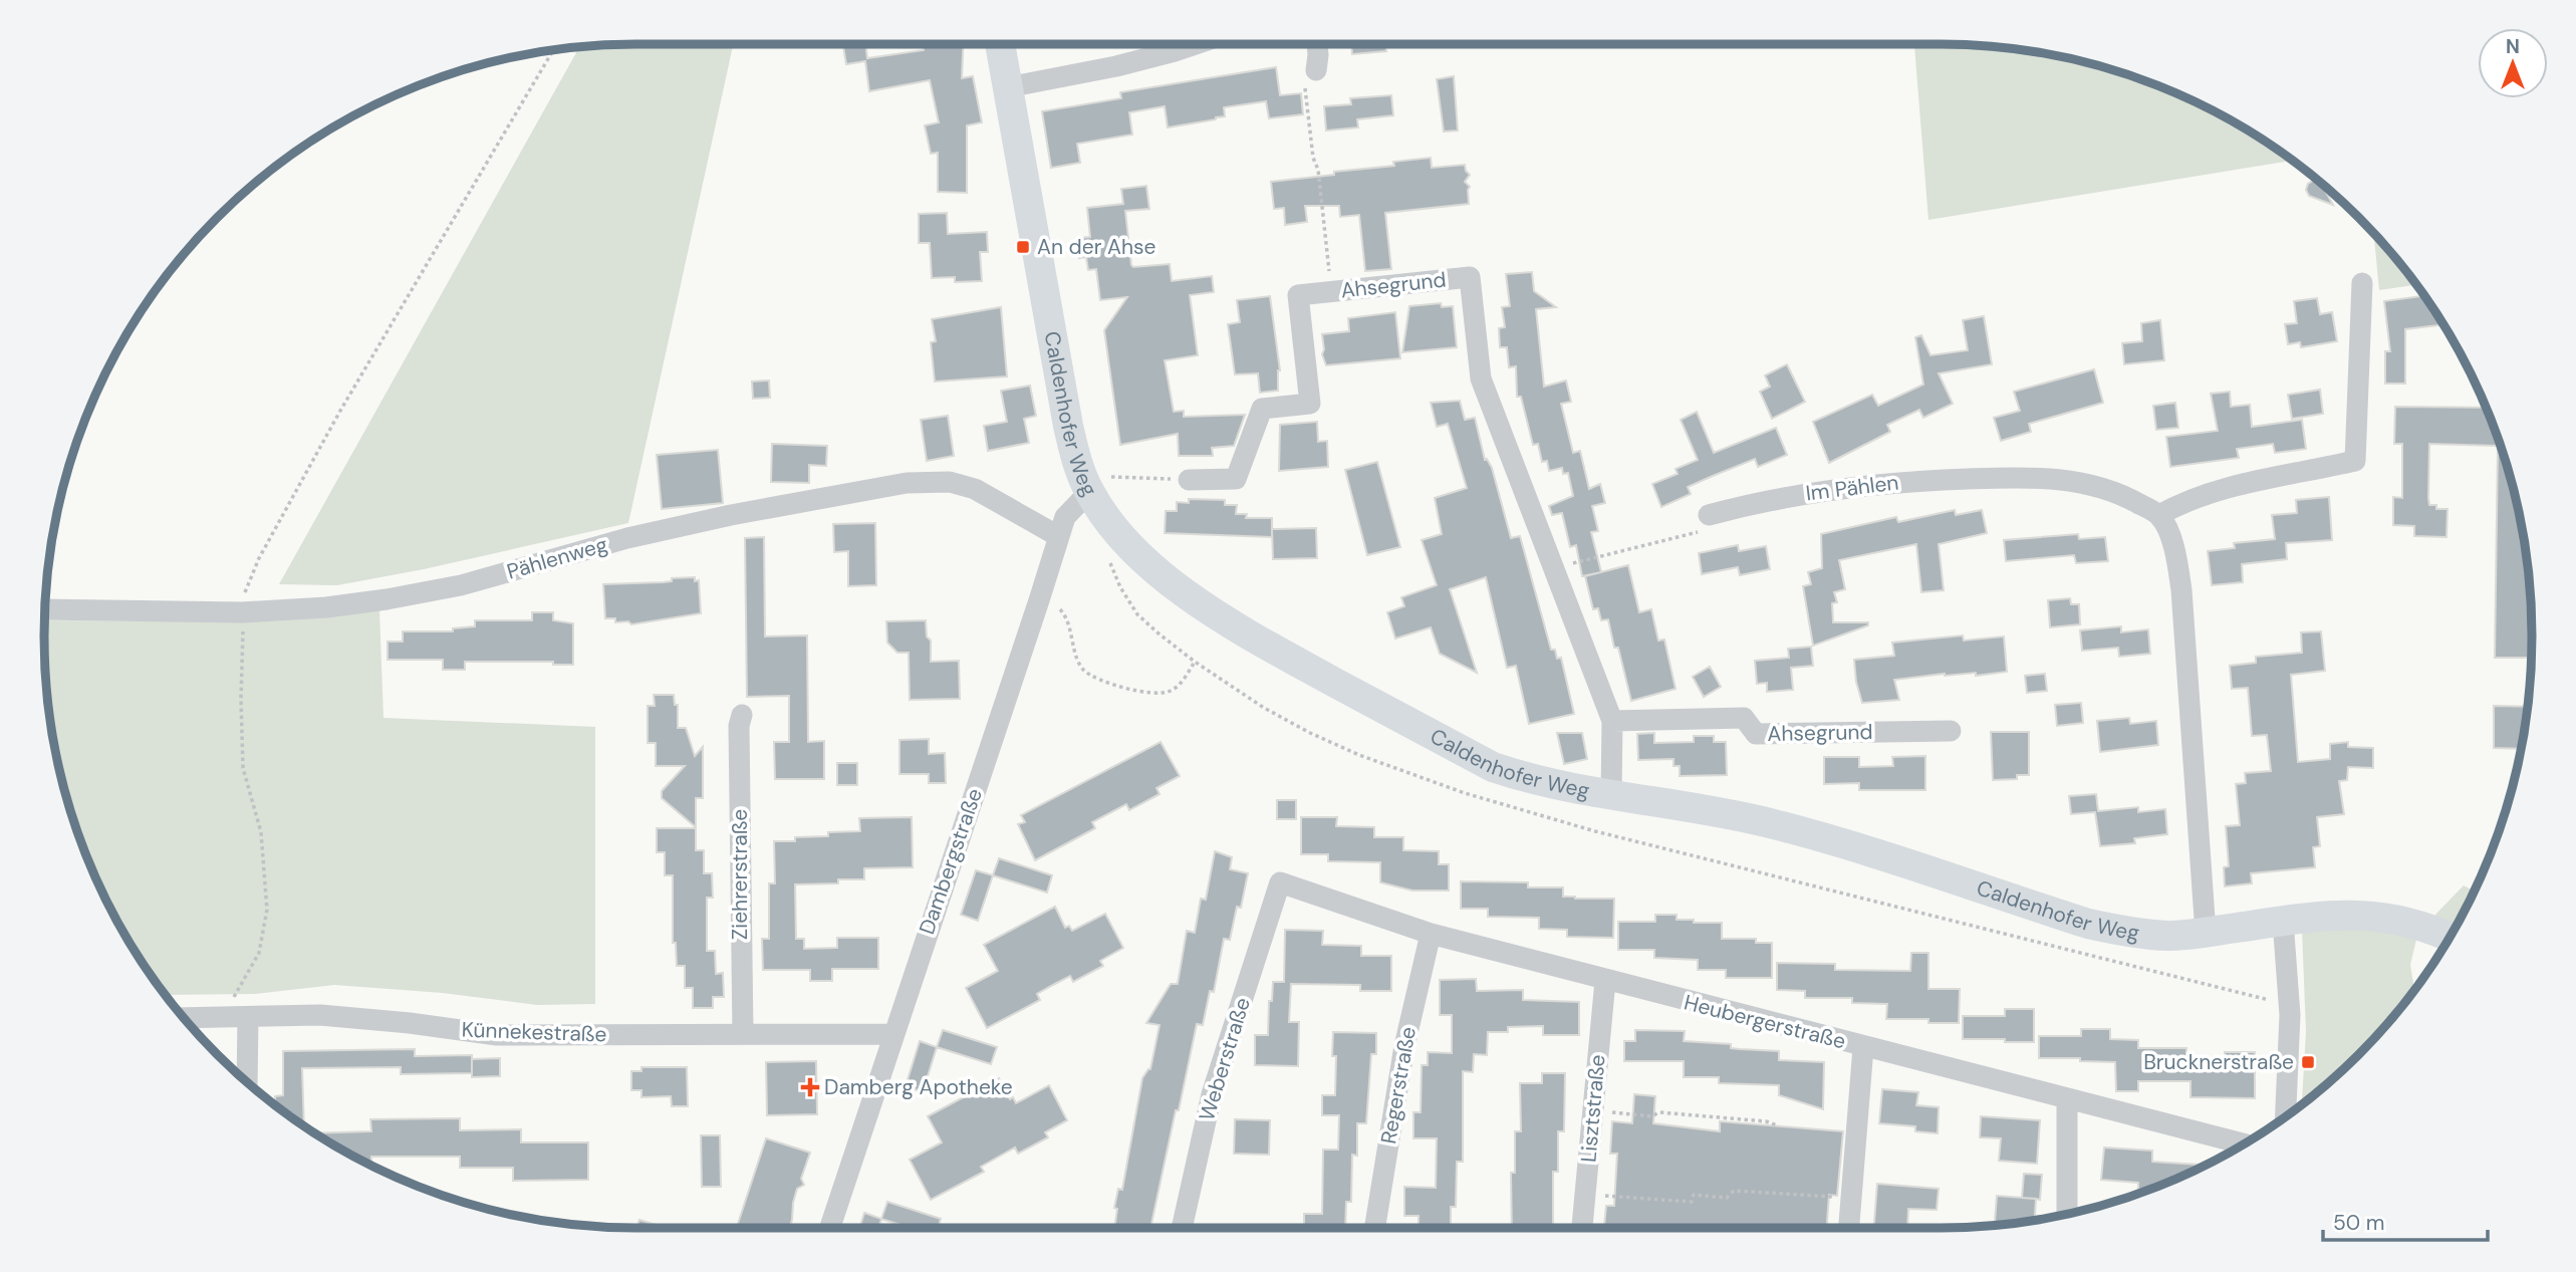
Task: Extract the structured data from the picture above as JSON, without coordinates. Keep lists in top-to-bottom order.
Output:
{
  "streets": {
    "main road": ["Caldenhofer Weg"],
    "street": [
      "Ahsegrund",
      "Im Pählen",
      "Pählenweg",
      "Dambergstraße",
      "Ziehrerstraße",
      "Heubergerstraße",
      "Künnekestraße",
      "Weberstraße",
      "Regerstraße",
      "Lisztstraße"
    ]
  },
  "crossings": [
    ["Ahsegrund", "Caldenhofer Weg"],
    ["Caldenhofer Weg", "Dambergstraße"],
    ["Pählenweg", "Dambergstraße"],
    ["Dambergstraße", "Künnekestraße"],
    ["Ziehrerstraße", "Künnekestraße"],
    ["Heubergerstraße", "Weberstraße"],
    ["Heubergerstraße", "Regerstraße"],
    ["Heubergerstraße", "Lisztstraße"]
  ],
  "places": {
    "transit": ["An der Ahse", "Brucknerstraße"],
    "health": ["Damberg Apotheke"]
  },
  "scale_bar": "50 m",
  "north": "top"
}
